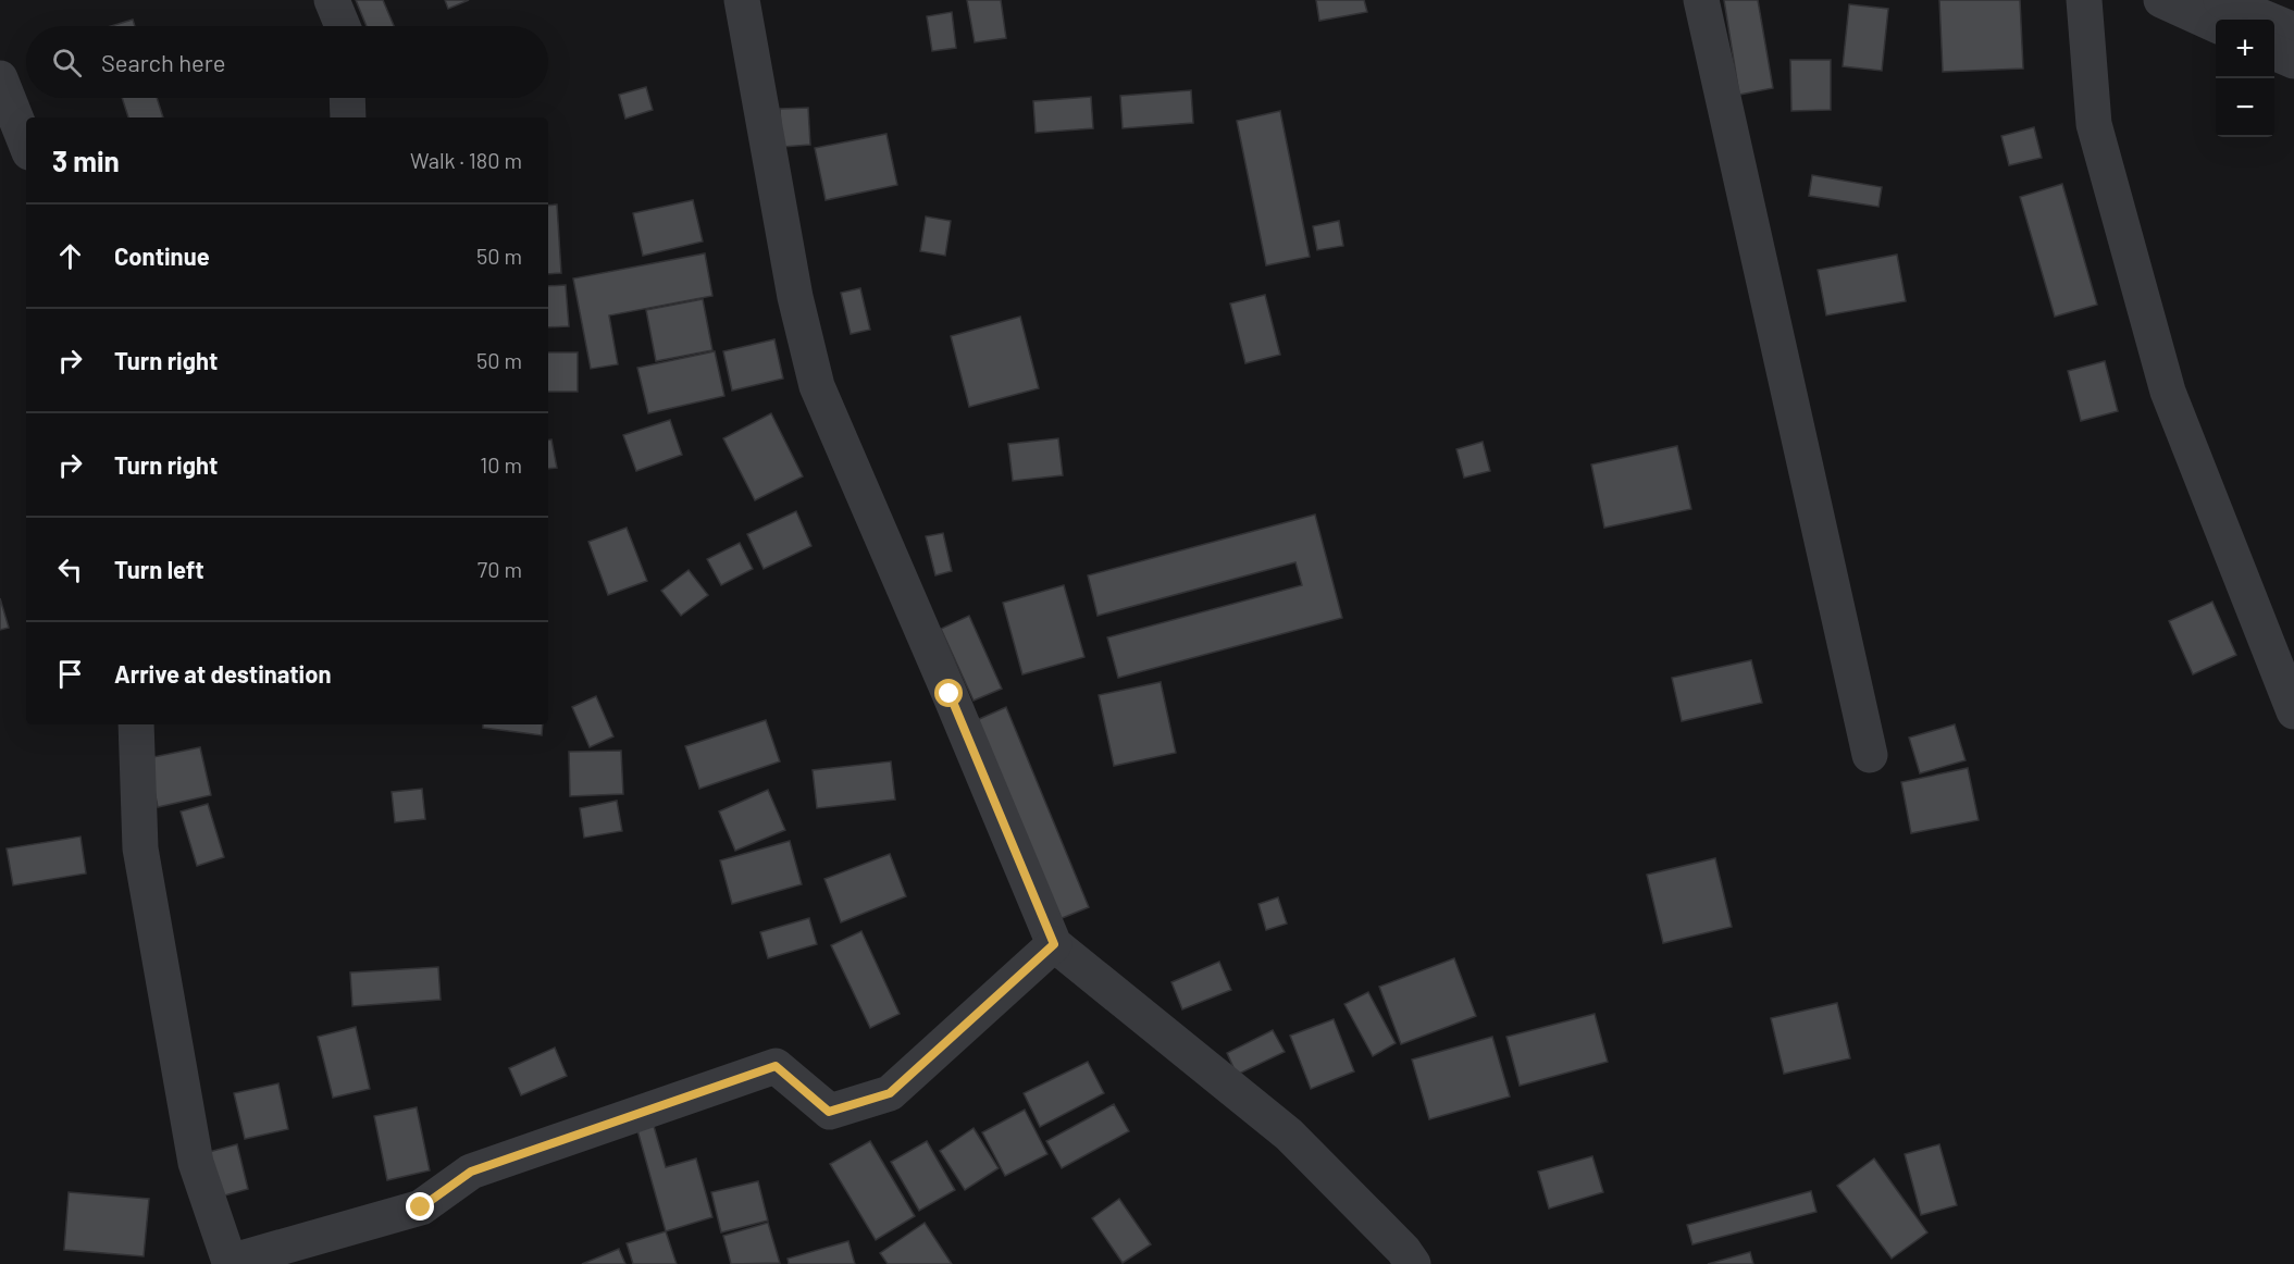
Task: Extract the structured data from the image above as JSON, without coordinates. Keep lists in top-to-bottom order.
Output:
{
  "page": {
    "map_buttons": ["+", "−"],
    "search": "Search here",
    "heading": ["3 min", "Walk · 180 m"],
    "list": [
      ["Continue", "50 m"],
      ["Turn right", "50 m"],
      ["Turn right", "10 m"],
      ["Turn left", "70 m"],
      "Arrive at destination"
    ]
  }
}
